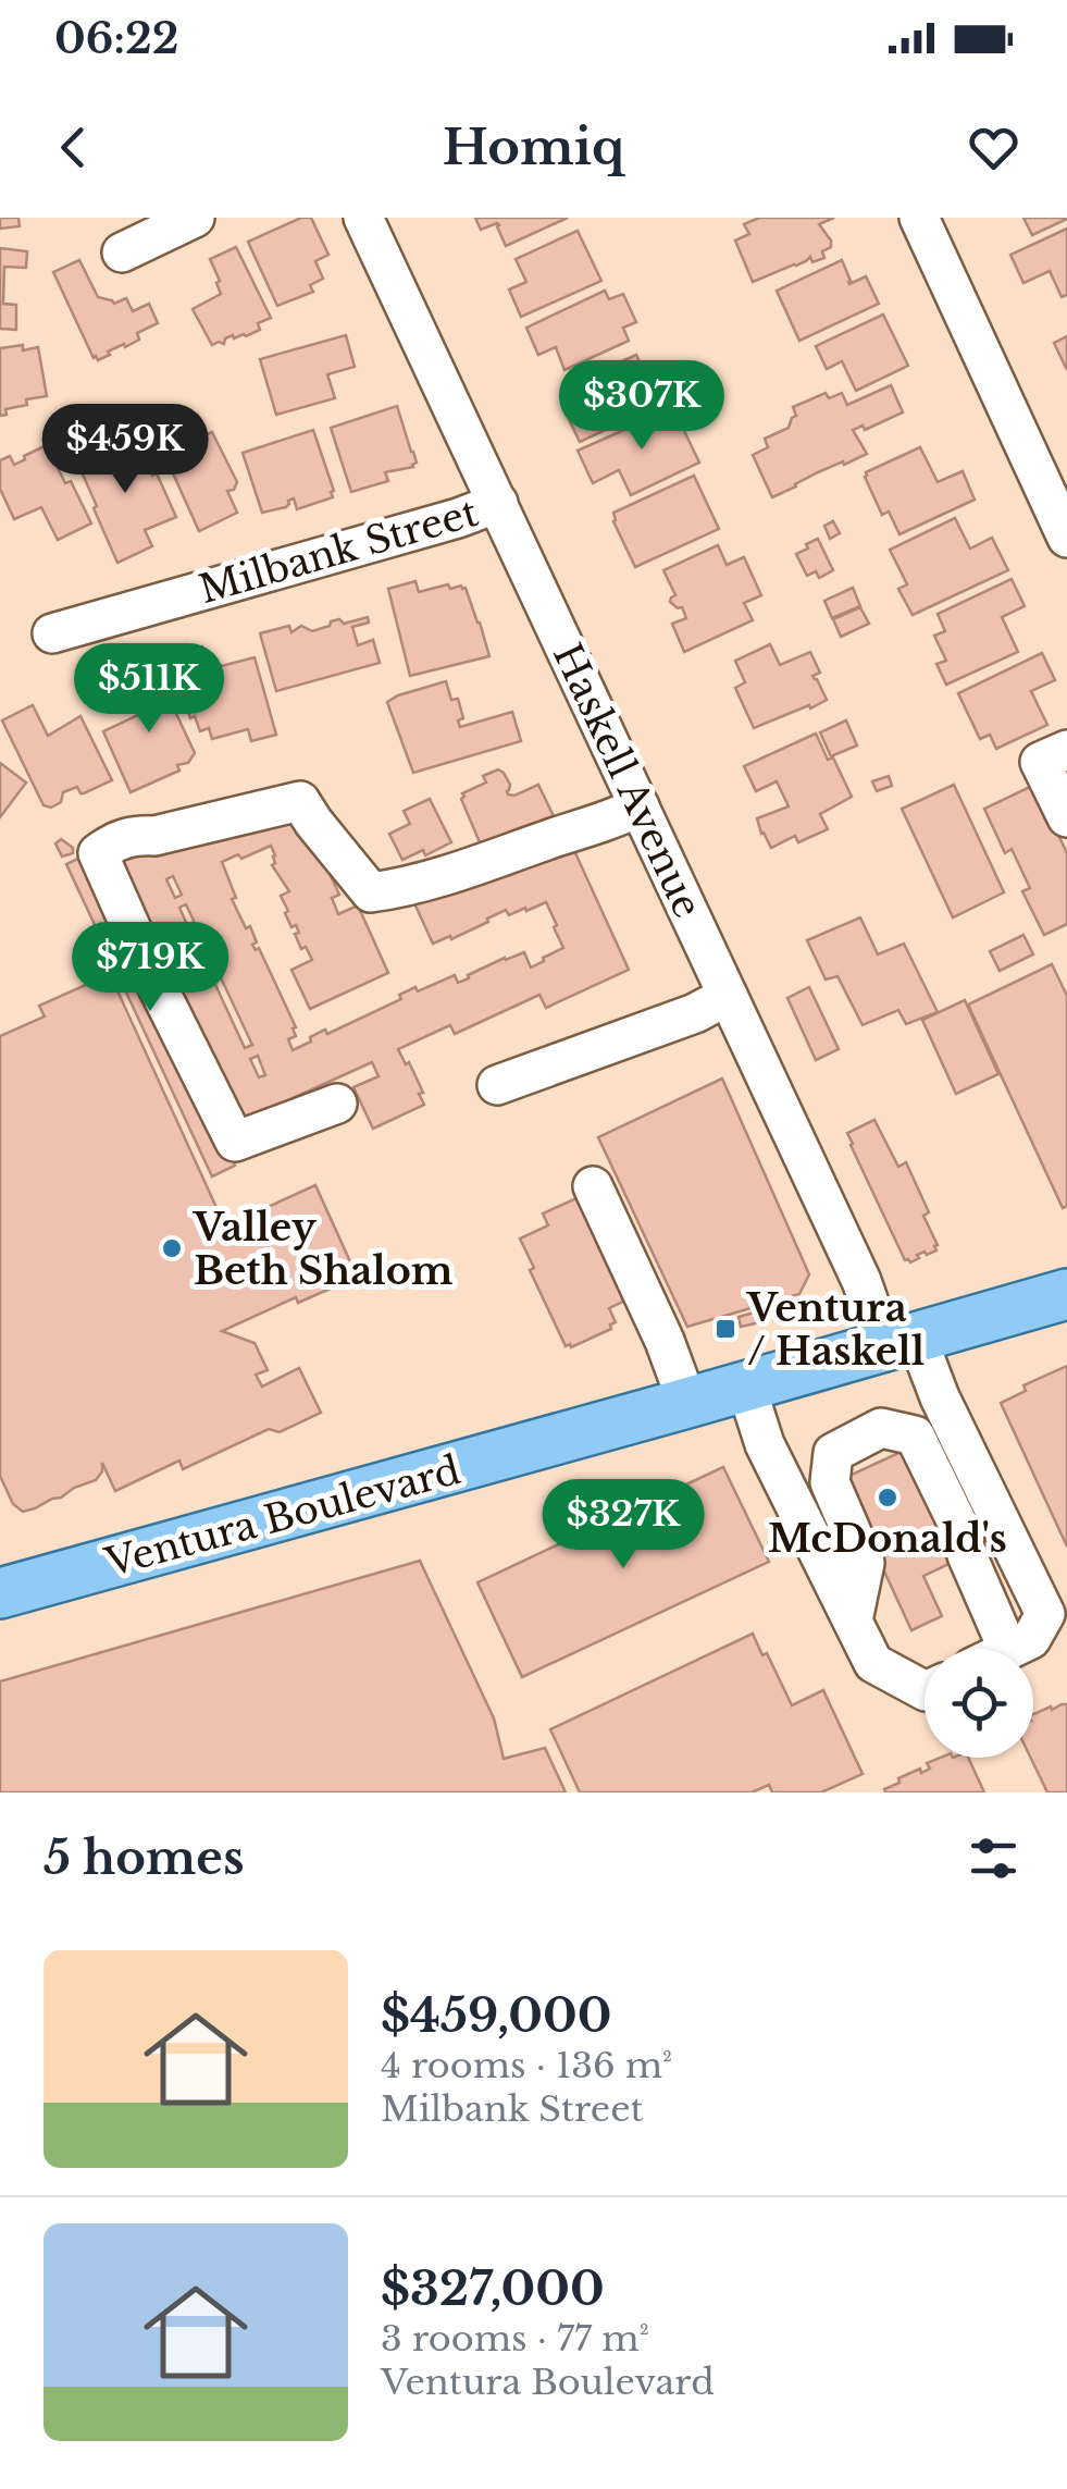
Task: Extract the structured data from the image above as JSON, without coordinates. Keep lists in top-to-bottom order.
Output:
{
  "streets": {
    "main road": ["Ventura Boulevard"],
    "street": ["Milbank Street", "Haskell Avenue"]
  },
  "crossings": [
    ["Milbank Street", "Haskell Avenue"],
    ["Haskell Avenue", "Ventura Boulevard"]
  ],
  "places": {
    "other": ["Valley Beth Shalom", "McDonald's"],
    "transit": ["Ventura / Haskell"]
  },
  "page": {
    "status": "06:22",
    "header": "Homiq",
    "price": [
      "$307K",
      "$459K",
      "$511K",
      "$719K",
      "$327K"
    ],
    "heading": "5 homes",
    "list": [
      {
        "name": "$459,000",
        "note": "4 rooms · 136 m² · Milbank Street"
      },
      {
        "name": "$327,000",
        "note": "3 rooms · 77 m² · Ventura Boulevard"
      }
    ]
  }
}
